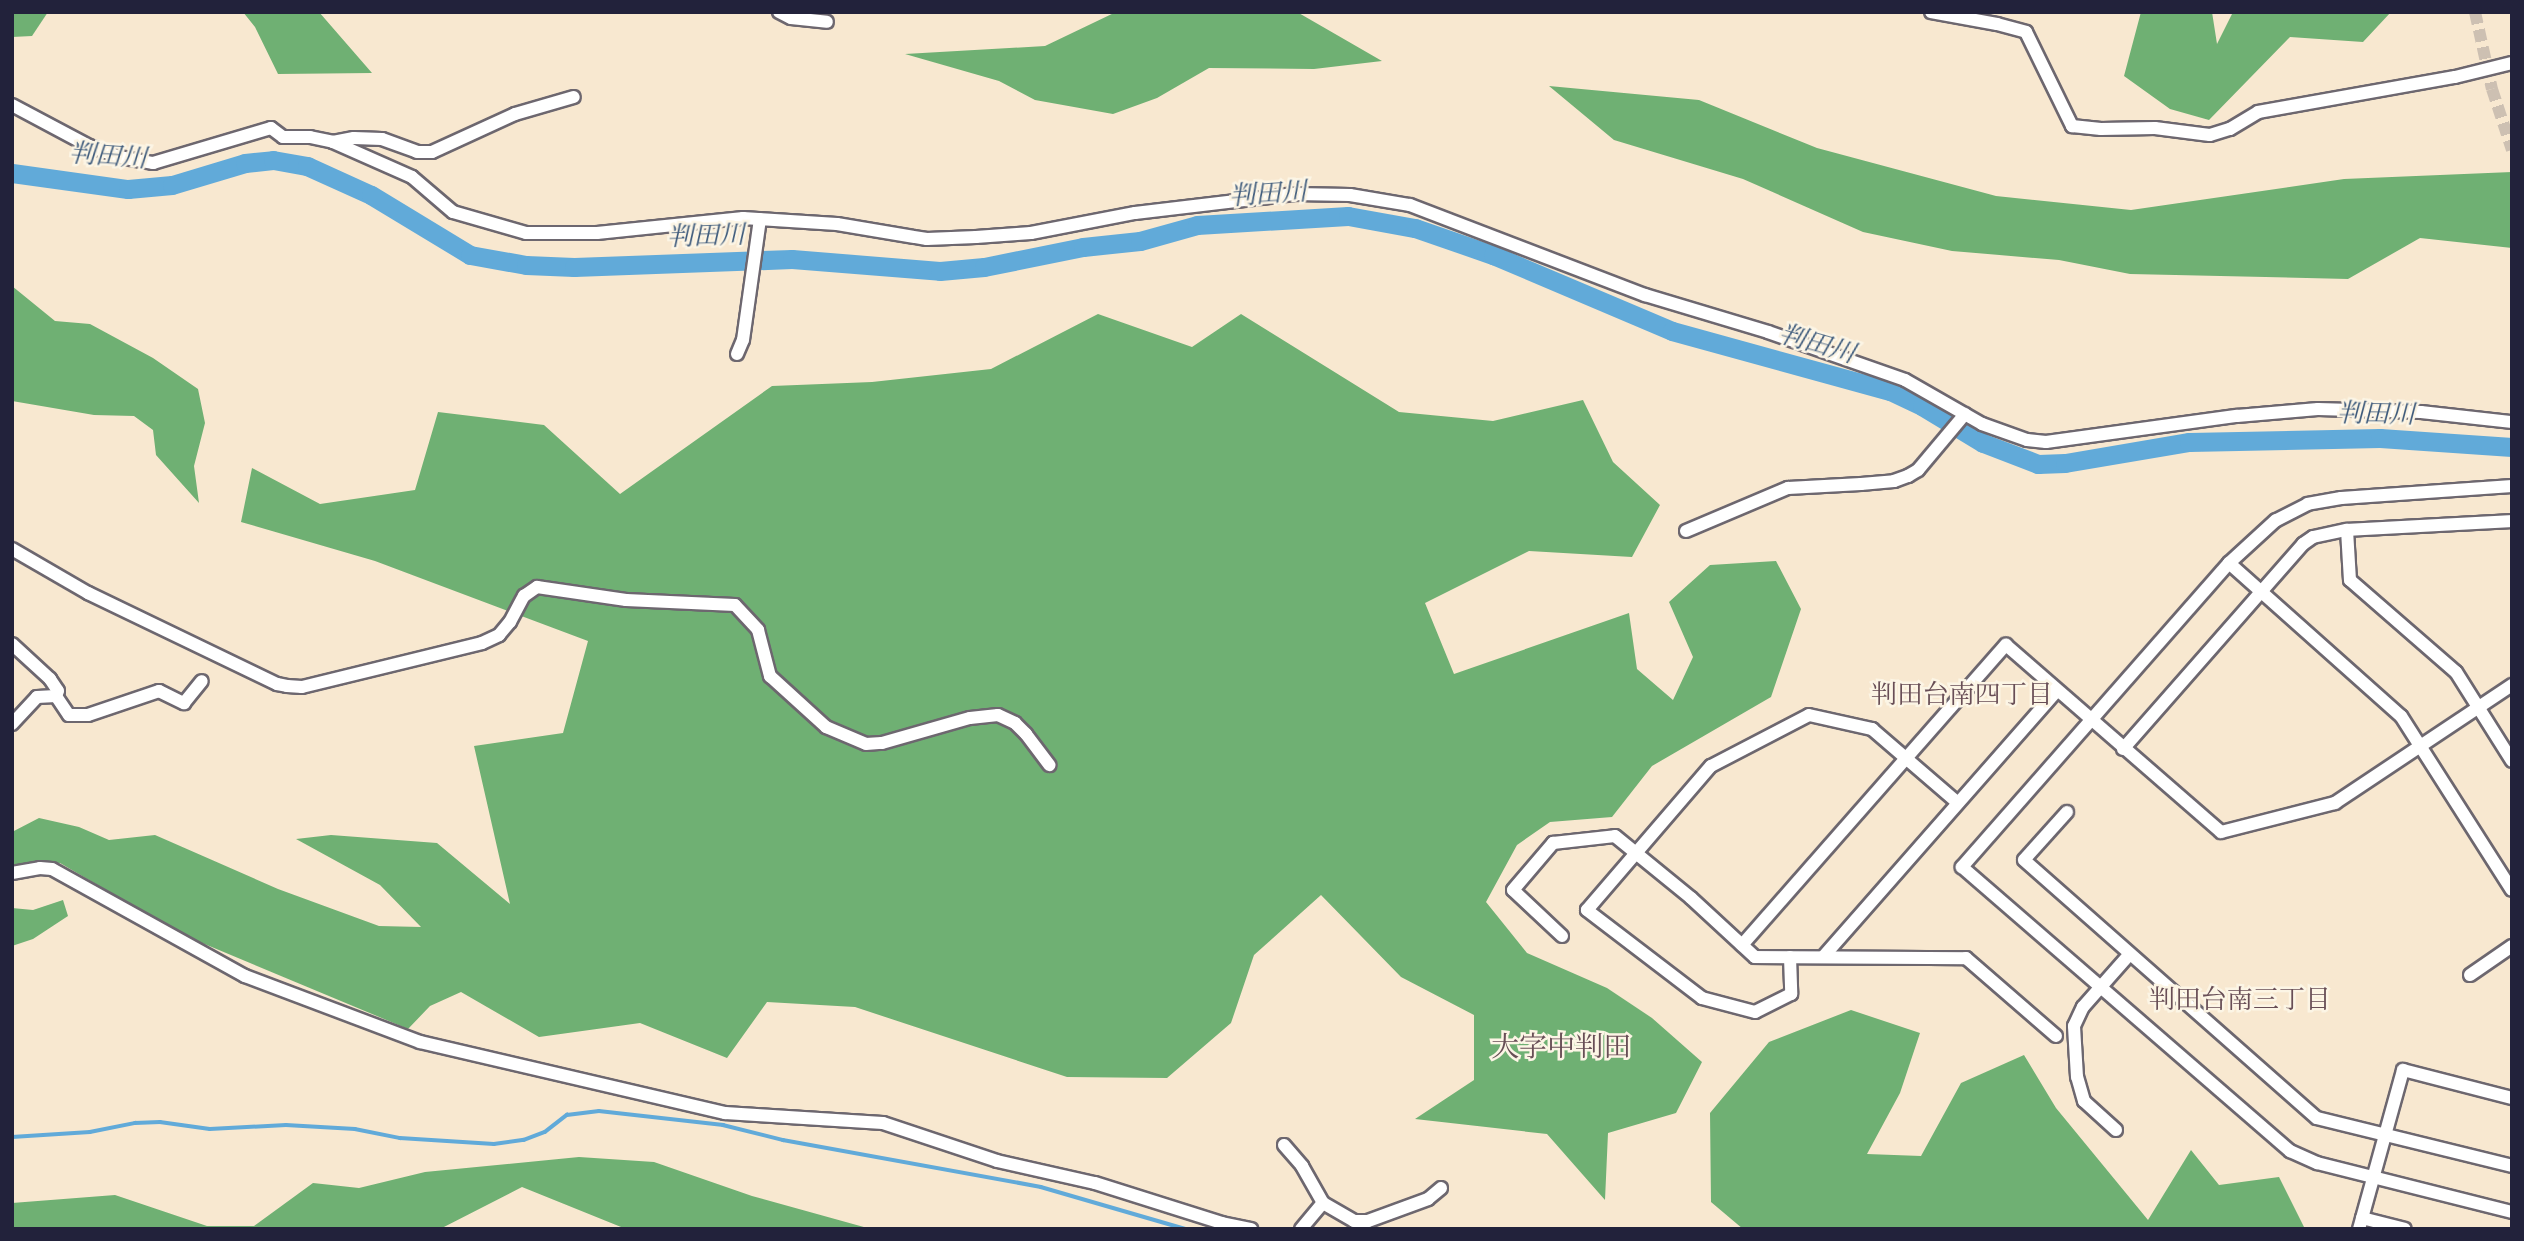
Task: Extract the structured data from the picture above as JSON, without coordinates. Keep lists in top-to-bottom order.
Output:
{
  "districts": ["判田台南四丁目", "判田台南三丁目", "大字中判田"],
  "water": ["判田川"]
}
